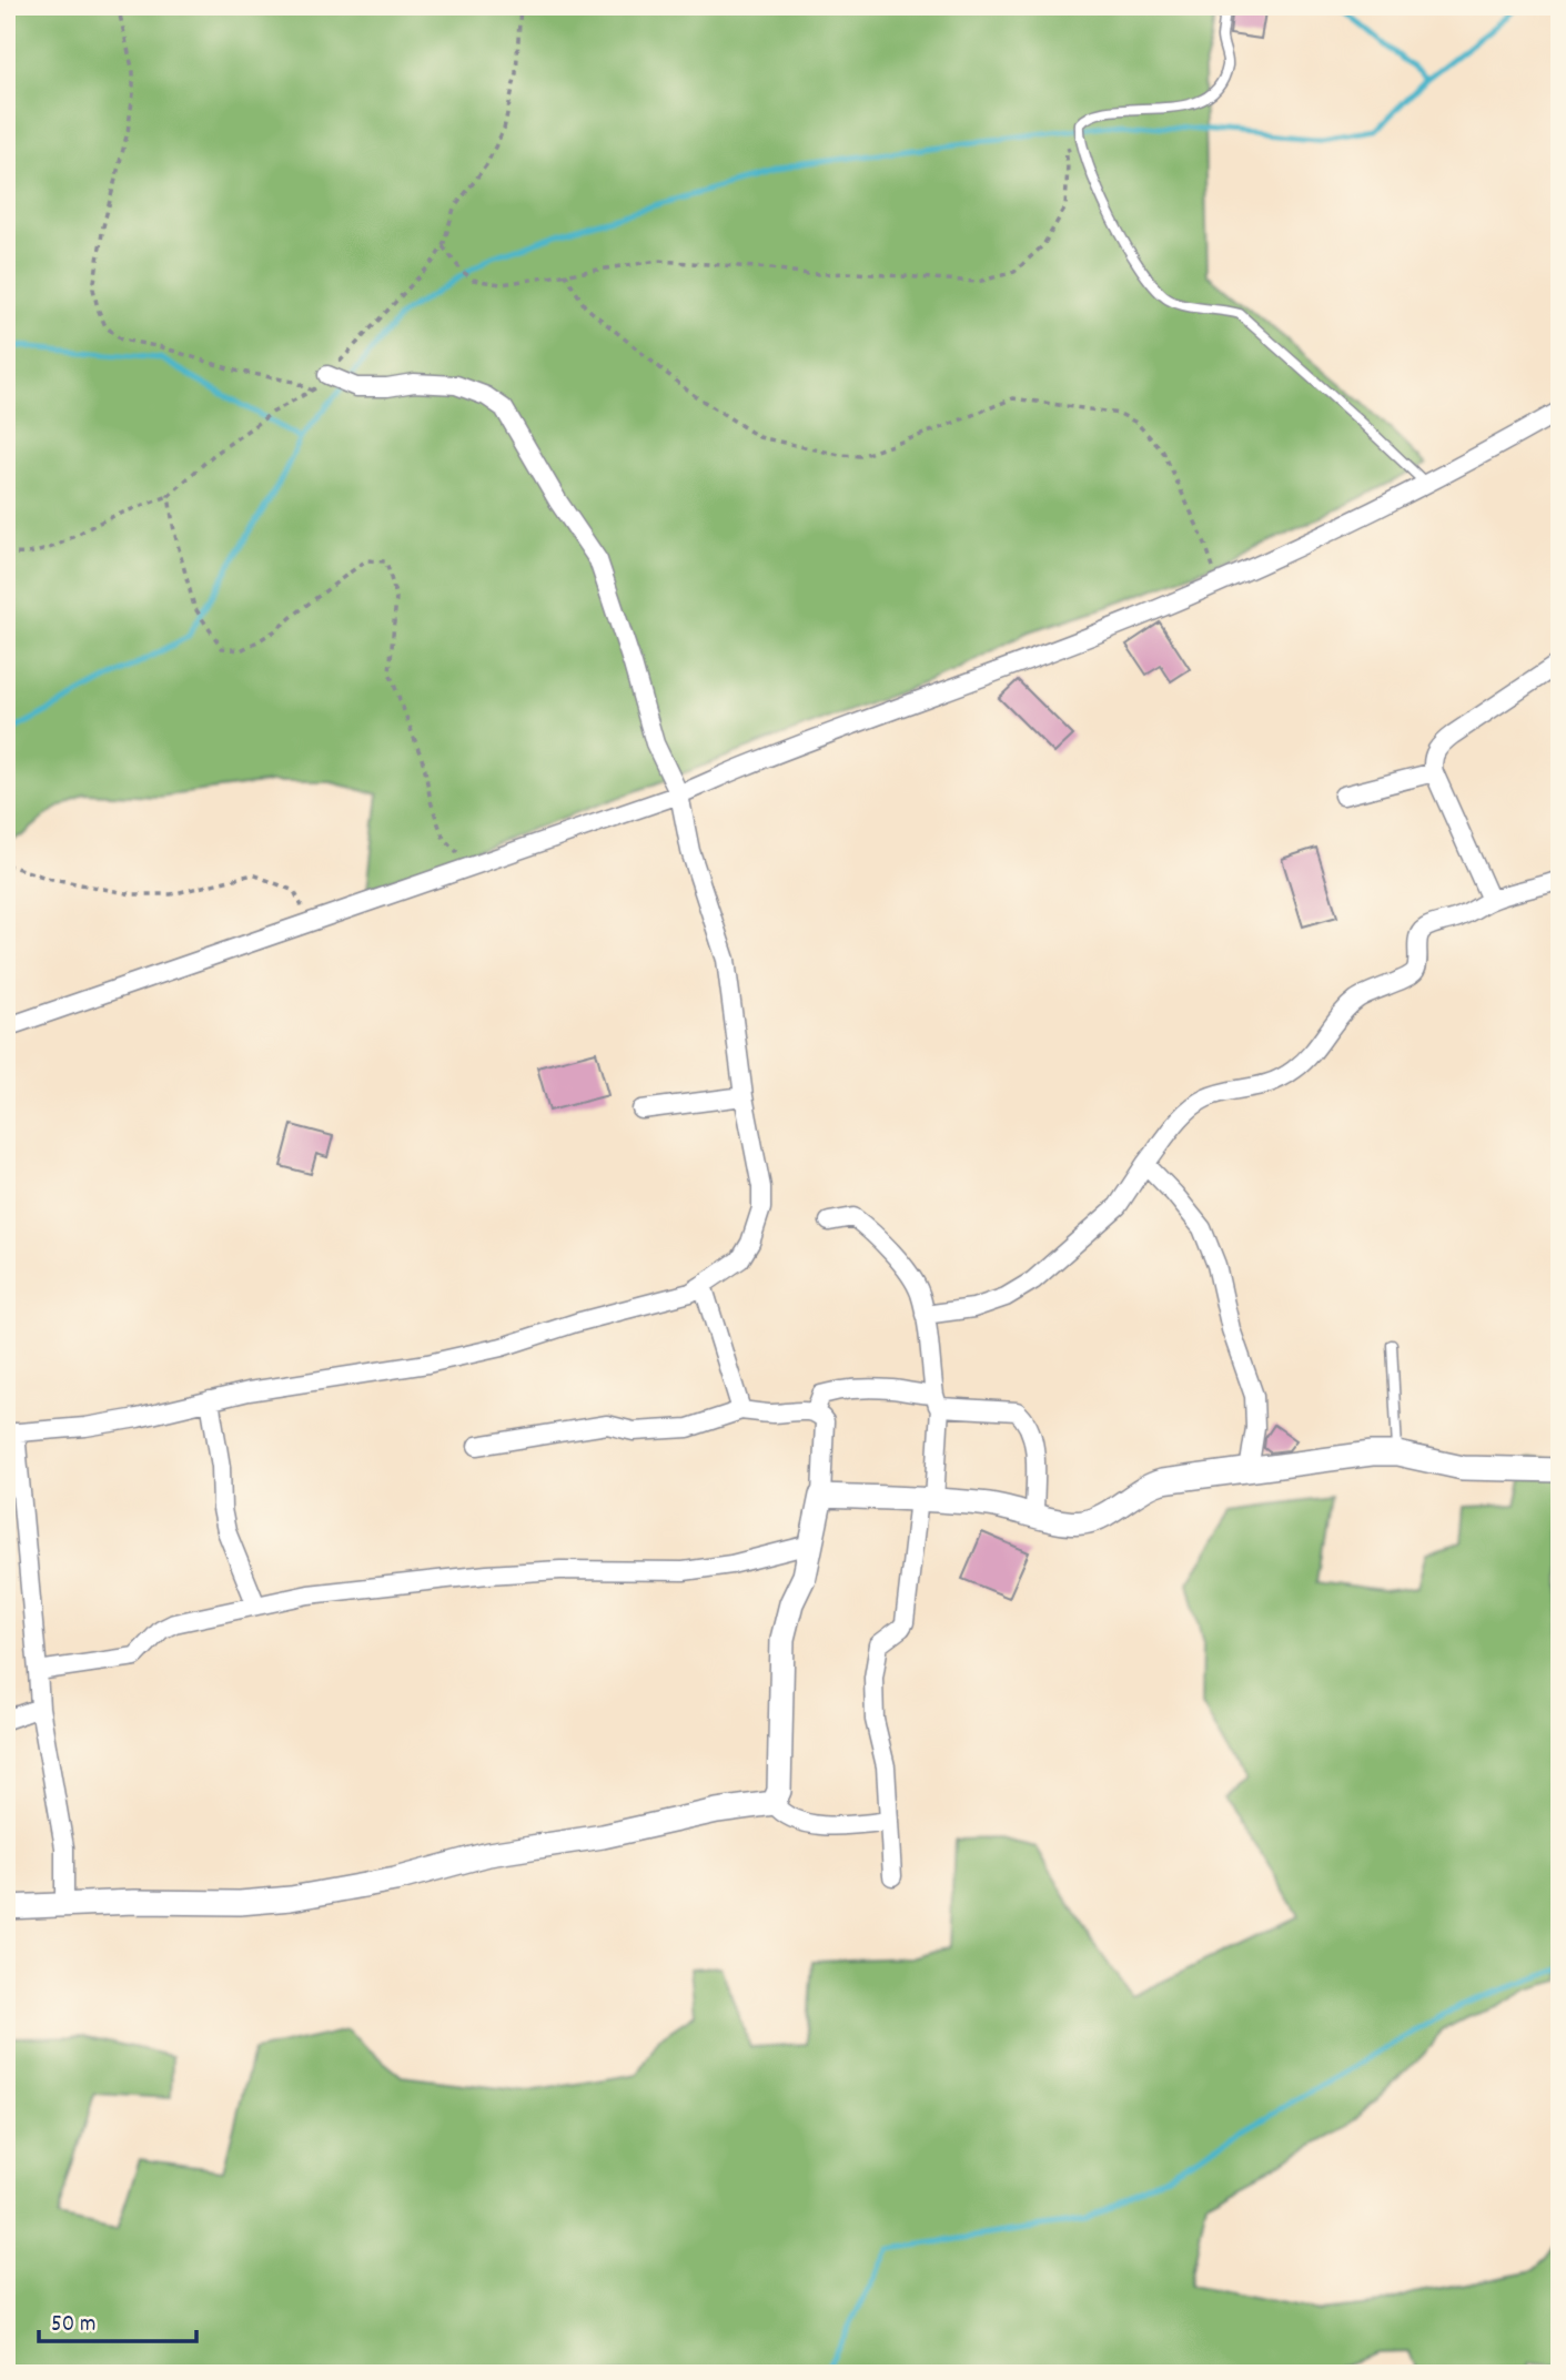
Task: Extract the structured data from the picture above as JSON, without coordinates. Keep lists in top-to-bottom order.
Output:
{
  "scale_bar": "50 m"
}
